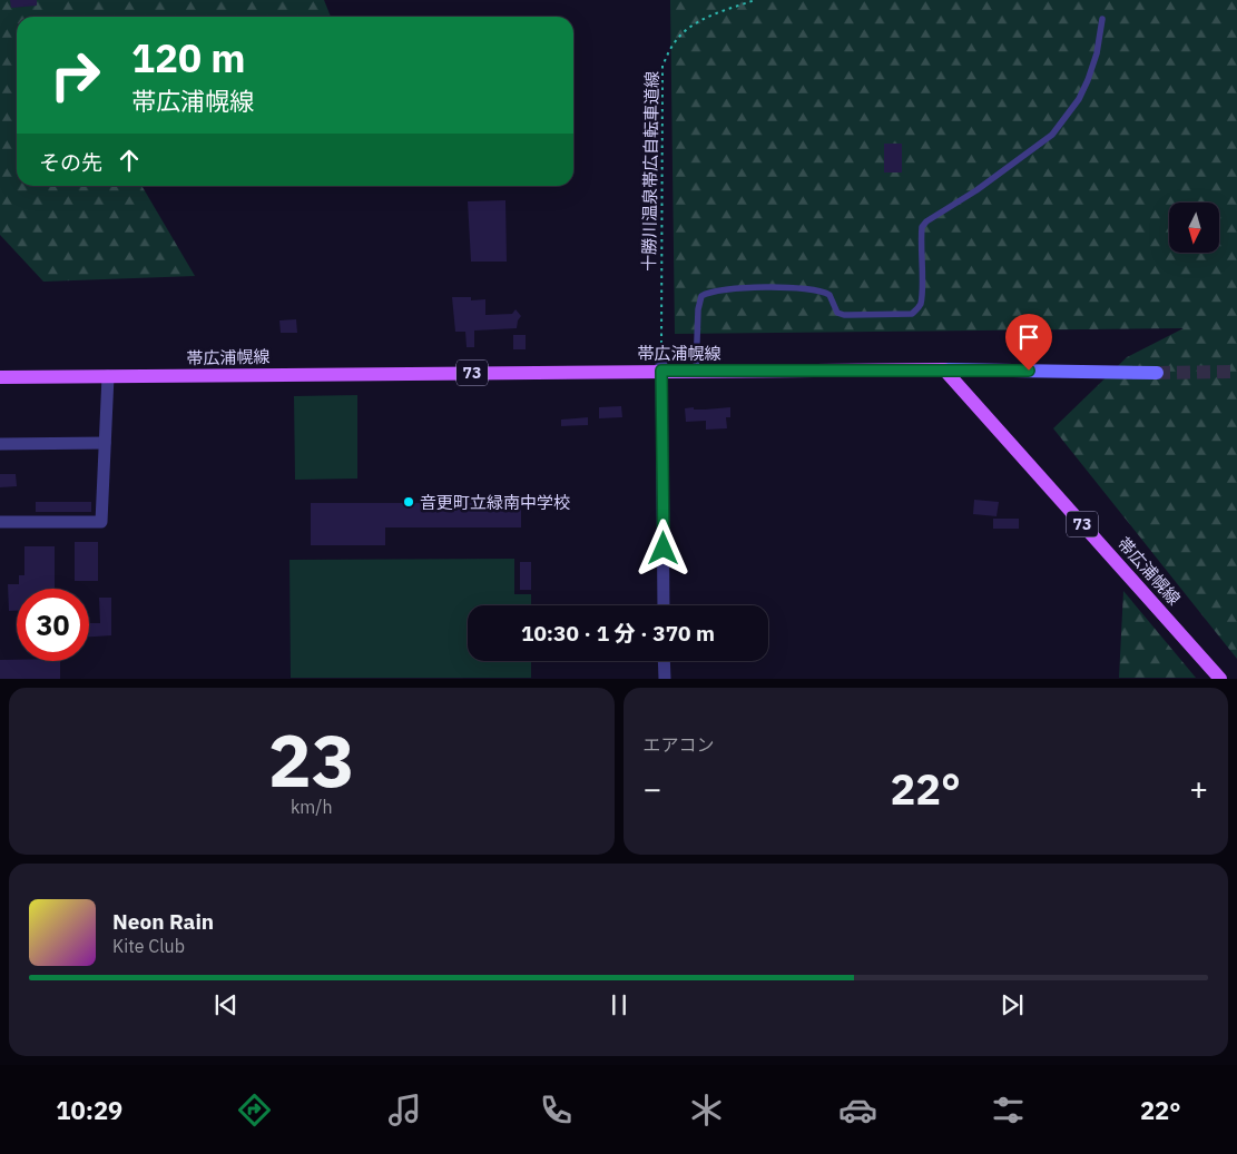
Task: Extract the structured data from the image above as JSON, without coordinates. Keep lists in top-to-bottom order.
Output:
{
  "streets": {
    "main road": ["帯広浦幌線", "73"],
    "path": ["十勝川温泉帯広自転車道線"]
  },
  "crossings": [
    ["十勝川温泉帯広自転車道線", "帯広浦幌線"]
  ],
  "places": ["音更町立緑南中学校"],
  "north": "bottom",
  "page": {
    "turn": ["120 m", "帯広浦幌線"],
    "then": "その先",
    "limit": "30",
    "trip": "10:30 · 1 分 · 370 m",
    "tile": [
      ["23", "km/h"],
      "エアコン"
    ],
    "heat": ["−", "22°", "+"],
    "song": ["Neon Rain", "Kite Club"],
    "tabs": ["10:29", "22°"]
  }
}
